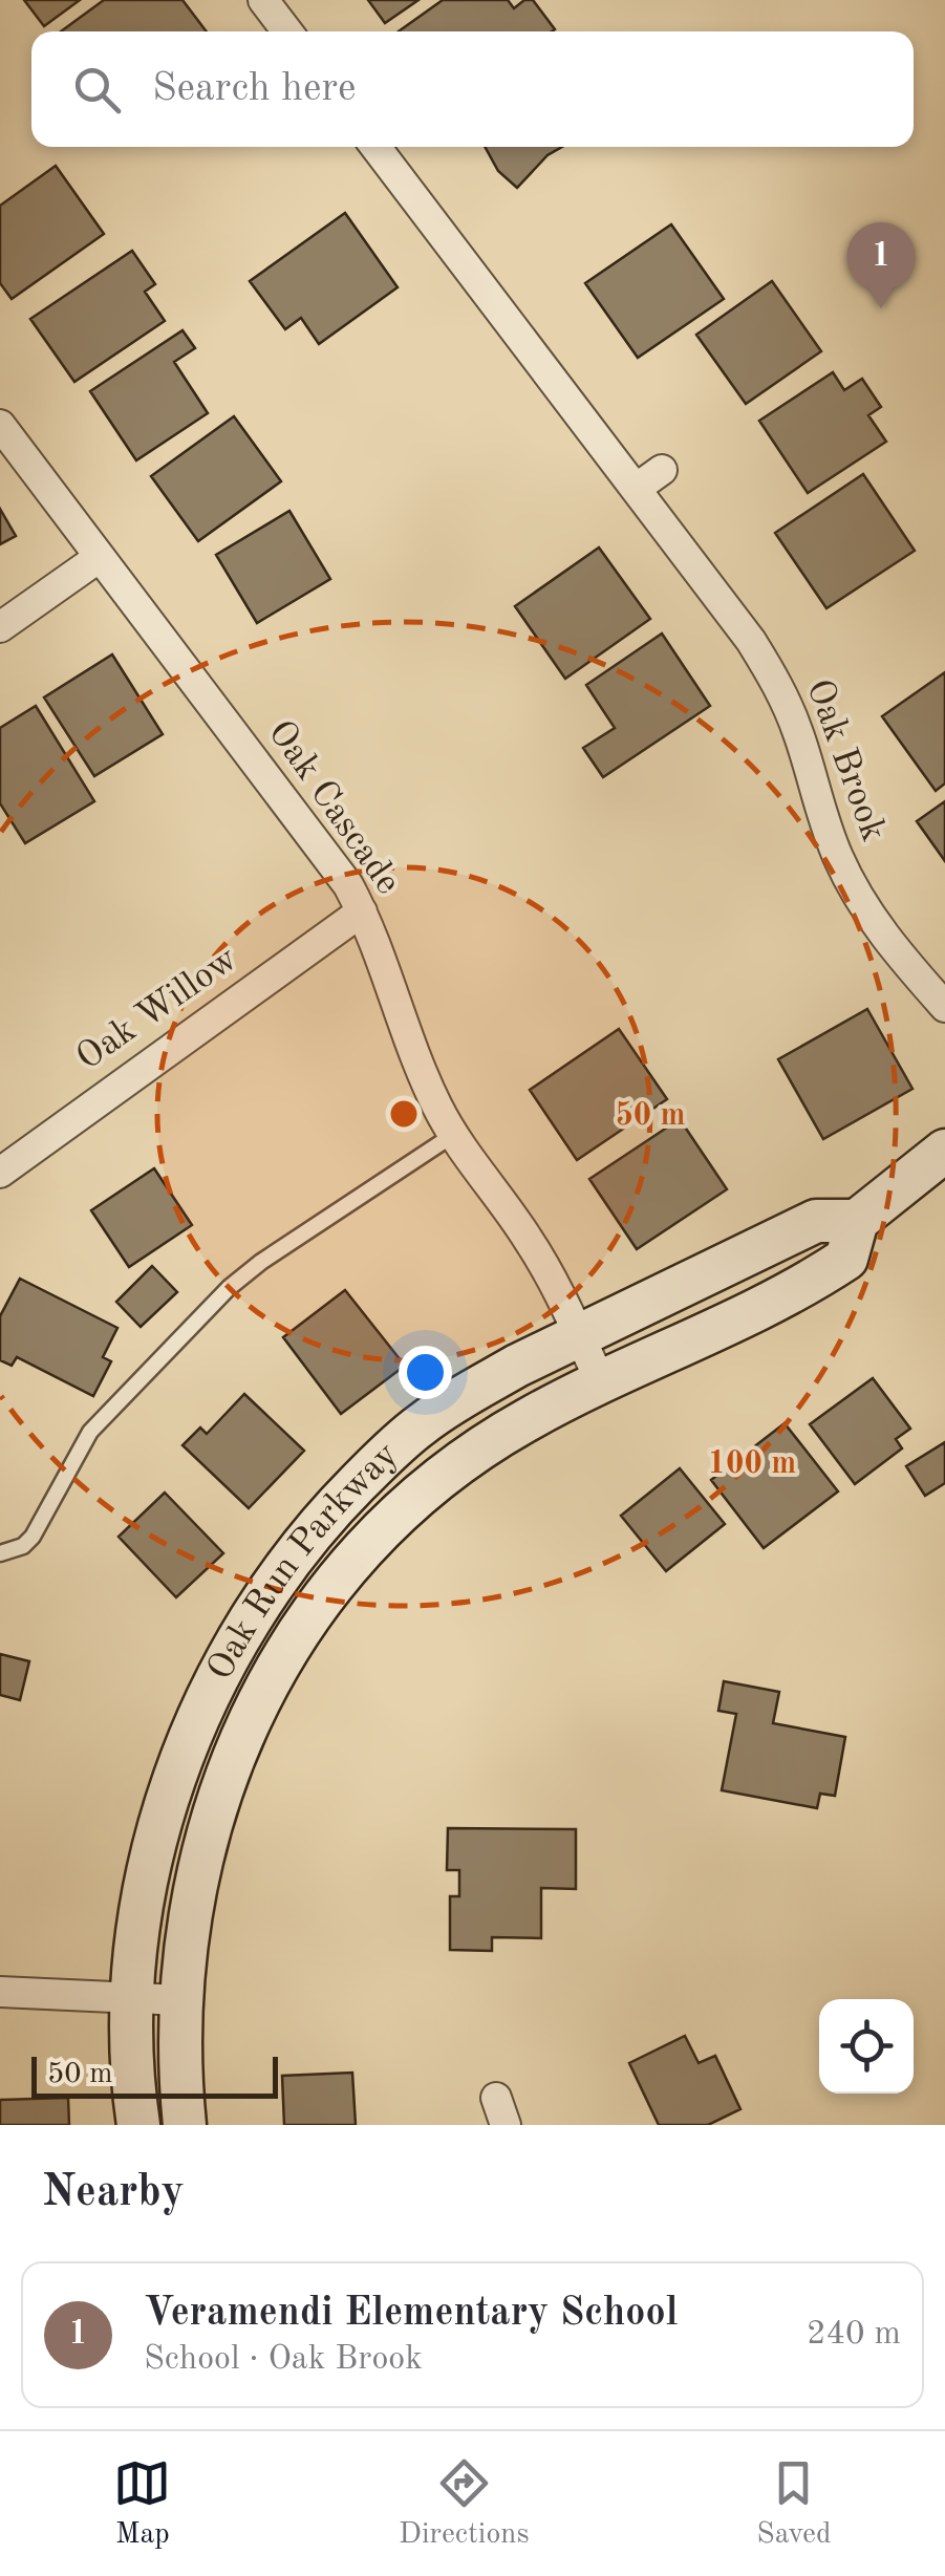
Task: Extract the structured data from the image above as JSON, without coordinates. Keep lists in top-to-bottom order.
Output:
{
  "streets": {
    "street": [
      "Oak Brook",
      "Oak Cascade",
      "Oak Willow",
      "Oak Run Parkway"
    ]
  },
  "crossings": [
    ["Oak Cascade", "Oak Willow"],
    ["Oak Cascade", "Oak Run Parkway"]
  ],
  "scale_bar": "50 m",
  "page": {
    "search": "Search here",
    "pins": "1",
    "scale": "50 m",
    "heading": "Nearby",
    "list": [
      {
        "mark": "1",
        "name": "Veramendi Elementary School",
        "note": "School · Oak Brook",
        "value": "240 m"
      }
    ],
    "nav": ["Map", "Directions", "Saved"]
  },
  "rings": ["50 m", "100 m"]
}
